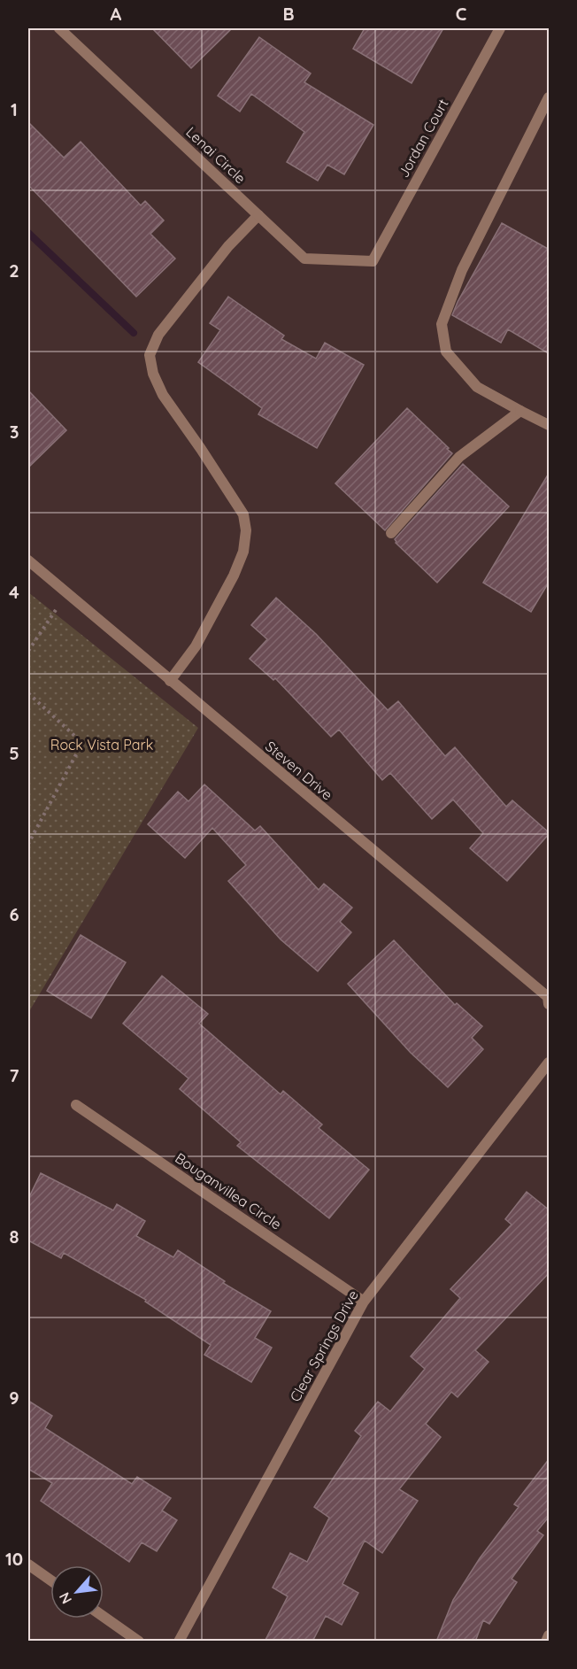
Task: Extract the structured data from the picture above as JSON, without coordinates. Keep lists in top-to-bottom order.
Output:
{
  "streets": {
    "street": [
      "Jordan Court",
      "Lenai Circle",
      "Steven Drive",
      "Bouganvillea Circle",
      "Clear Springs Drive"
    ]
  },
  "crossings": [
    ["Jordan Court", "Lenai Circle"],
    ["Bouganvillea Circle", "Clear Springs Drive"]
  ],
  "parks": ["Rock Vista Park"],
  "north": "bottom left",
  "grid": {
    "columns": ["A", "B", "C"],
    "rows": [
      "1",
      "2",
      "3",
      "4",
      "5",
      "6",
      "7",
      "8",
      "9",
      "10"
    ]
  }
}
